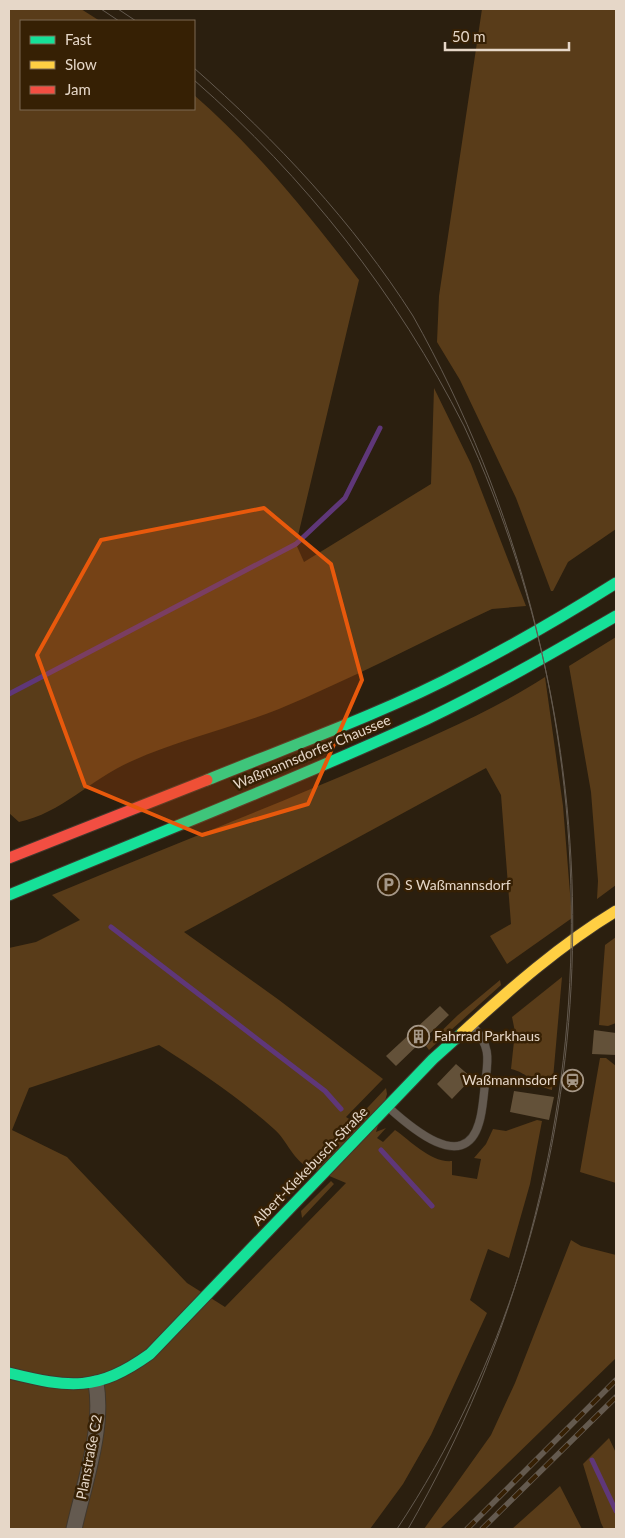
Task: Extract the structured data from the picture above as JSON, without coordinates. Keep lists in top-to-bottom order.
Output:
{
  "streets": {
    "main road": ["Waßmannsdorfer Chaussee", "Albert-Kiekebusch-Straße"],
    "street": ["Planstraße C2"]
  },
  "crossings": [
    ["Albert-Kiekebusch-Straße", "Planstraße C2"]
  ],
  "places": {
    "parking": ["S Waßmannsdorf"],
    "building": ["Fahrrad Parkhaus"],
    "station": ["Waßmannsdorf"]
  },
  "legend": ["Fast", "Slow", "Jam"],
  "scale_bar": "50 m"
}
